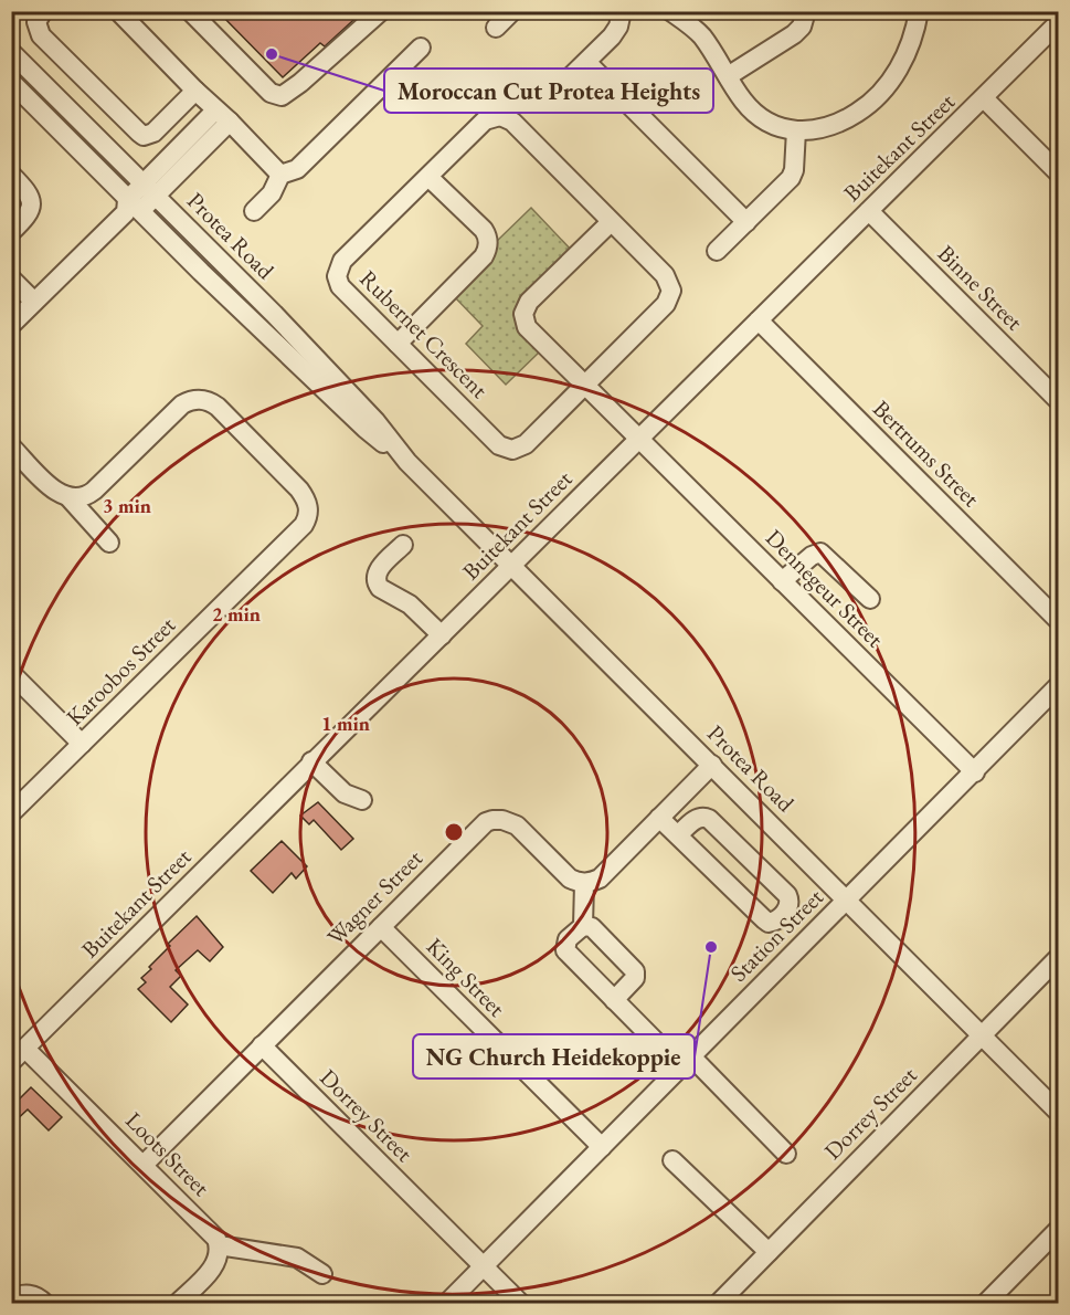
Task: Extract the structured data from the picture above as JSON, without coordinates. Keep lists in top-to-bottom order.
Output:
{
  "streets": {
    "street": [
      "Buitekant Street",
      "Protea Road",
      "Binne Street",
      "Rubernet Crescent",
      "Bertrums Street",
      "Dennegeur Street",
      "Karoobos Street",
      "Wagner Street",
      "Station Street",
      "King Street",
      "Dorrey Street",
      "Loots Street"
    ]
  },
  "crossings": [
    ["Buitekant Street", "Protea Road"],
    ["Buitekant Street", "Binne Street"],
    ["Buitekant Street", "Bertrums Street"],
    ["Buitekant Street", "Dennegeur Street"],
    ["Buitekant Street", "Loots Street"],
    ["Protea Road", "Station Street"],
    ["Protea Road", "Dorrey Street"],
    ["Rubernet Crescent", "Dennegeur Street"],
    ["Dennegeur Street", "Station Street"],
    ["Wagner Street", "King Street"],
    ["Wagner Street", "Dorrey Street"],
    ["Wagner Street", "Loots Street"],
    ["Station Street", "King Street"],
    ["Station Street", "Dorrey Street"]
  ],
  "places": ["Moroccan Cut Protea Heights", "NG Church Heidekoppie"],
  "rings": ["3 min", "2 min", "1 min"]
}
